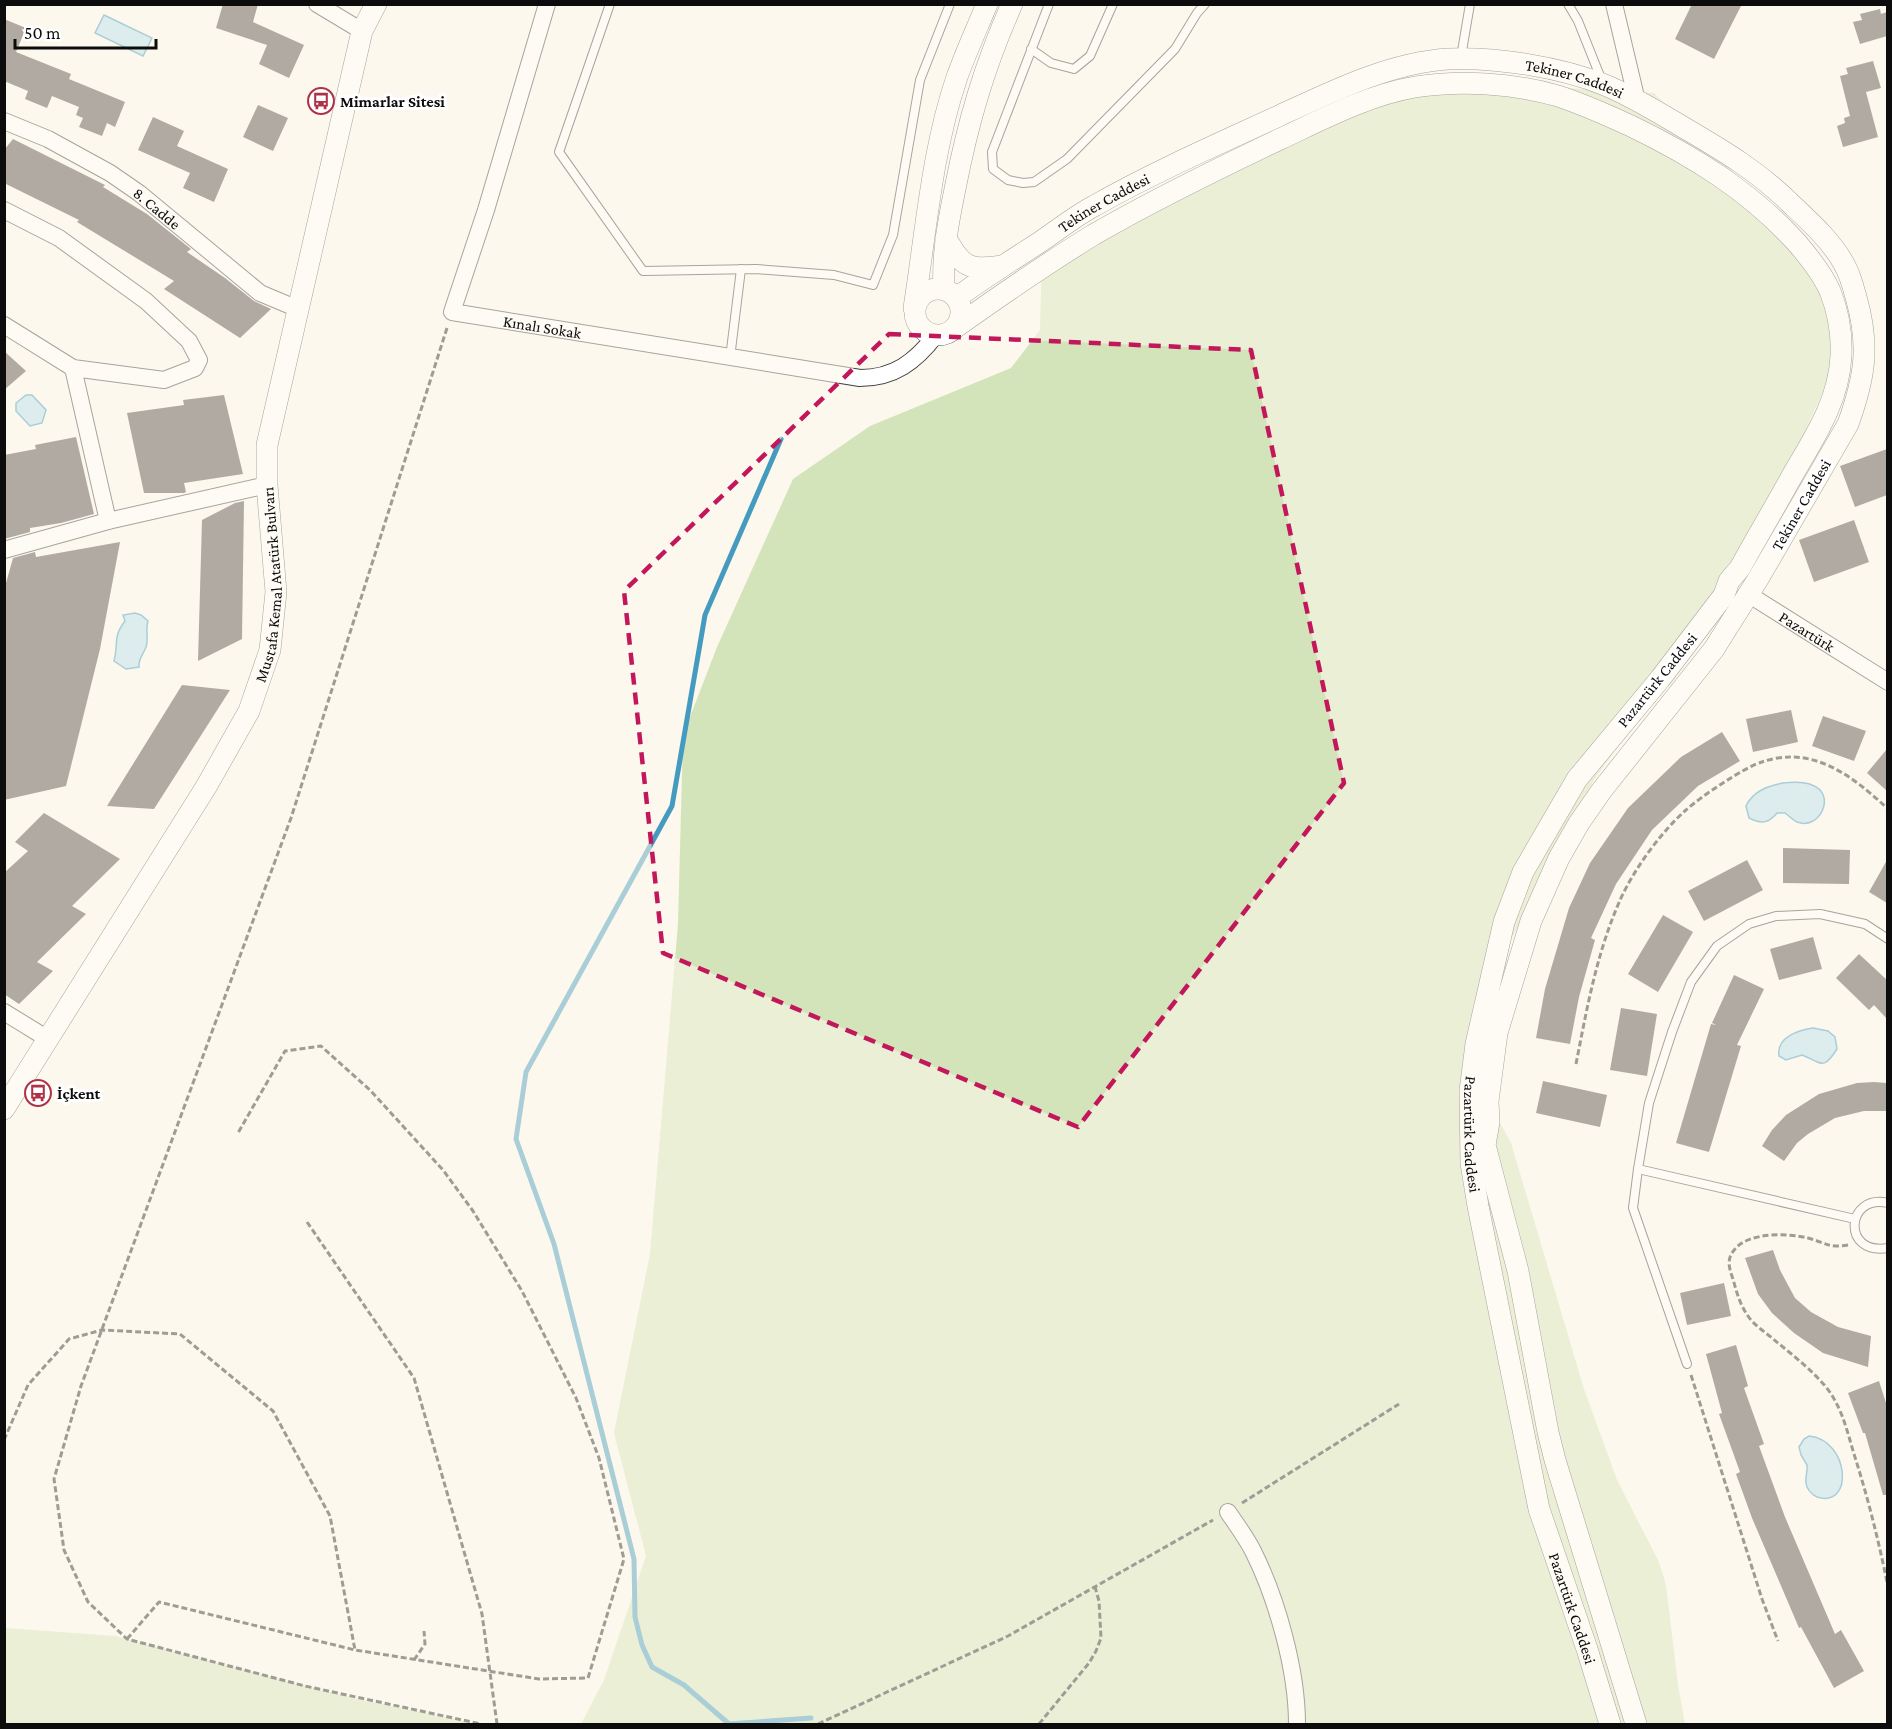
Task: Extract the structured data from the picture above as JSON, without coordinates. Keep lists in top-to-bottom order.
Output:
{
  "streets": {
    "street": [
      "Tekiner Caddesi",
      "8. Cadde",
      "Kınalı Sokak",
      "Mustafa Kemal Atatürk Bulvarı",
      "Pazartürk",
      "Pazartürk Caddesi"
    ]
  },
  "crossings": [
    ["Tekiner Caddesi", "Kınalı Sokak"],
    ["Tekiner Caddesi", "Pazartürk"],
    ["Tekiner Caddesi", "Pazartürk Caddesi"],
    ["8. Cadde", "Mustafa Kemal Atatürk Bulvarı"],
    ["Pazartürk", "Pazartürk Caddesi"]
  ],
  "places": {
    "bus stop": ["Mimarlar Sitesi", "İçkent"]
  },
  "scale_bar": "50 m"
}
